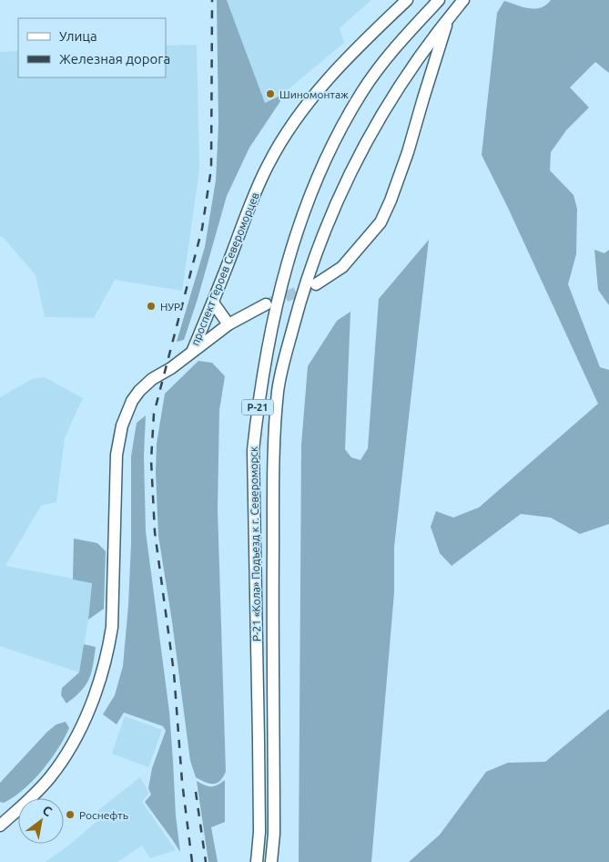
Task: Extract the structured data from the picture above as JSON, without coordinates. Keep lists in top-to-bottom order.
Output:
{
  "streets": {
    "main road": ["проспект Героев Североморцев", "Р-21", "Р-21 «Кола» Подъезд к г. Североморск"]
  },
  "places": ["Шиномонтаж", "НУР", "Роснефть"],
  "legend": ["Улица", "Железная дорога"],
  "north": "top right"
}
